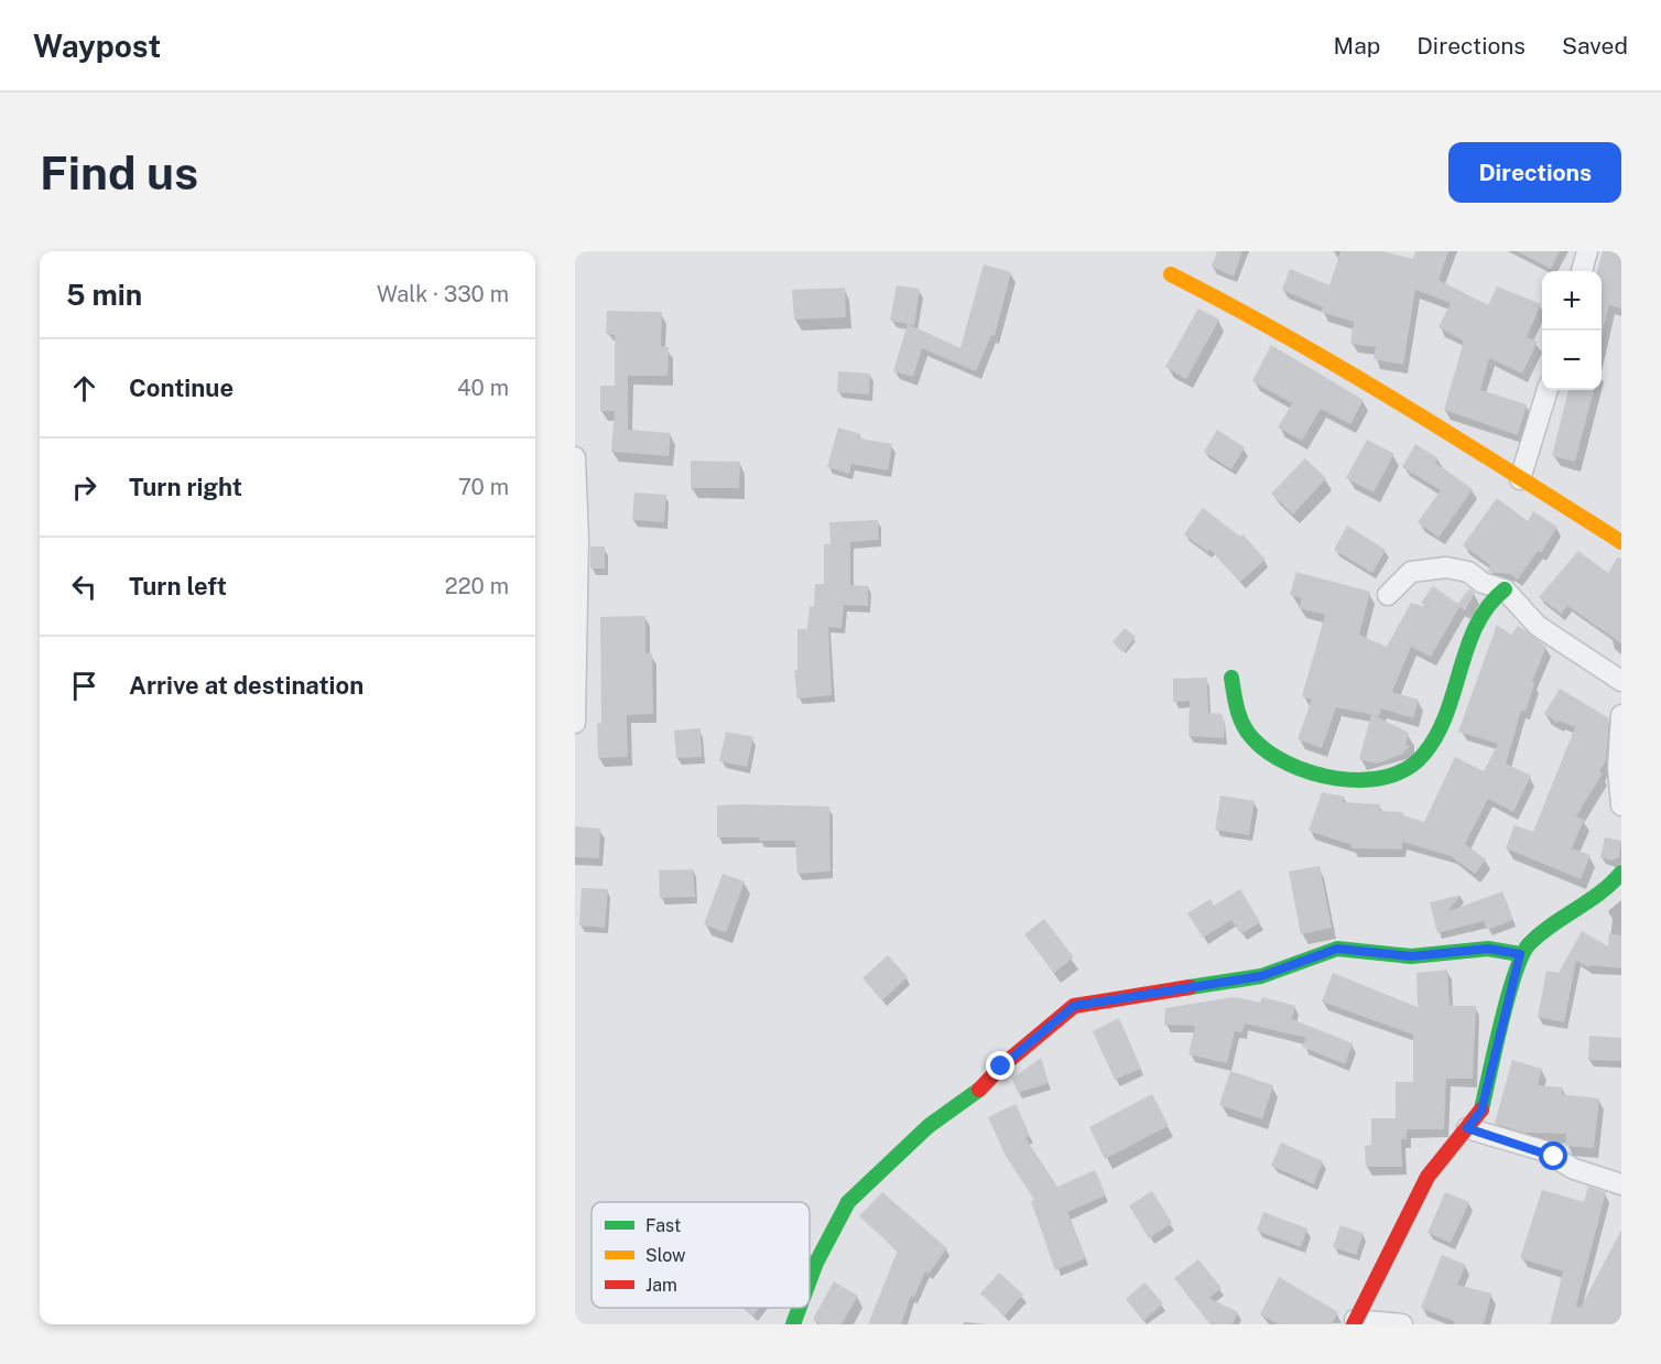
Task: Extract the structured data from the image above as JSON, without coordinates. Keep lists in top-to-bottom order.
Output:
{
  "legend": ["Fast", "Slow", "Jam"],
  "page": {
    "header": "Waypost",
    "nav": ["Map", "Directions", "Saved"],
    "buttons": "Directions",
    "title": "Find us",
    "heading": ["5 min", "Walk · 330 m"],
    "map_buttons": ["+", "−"],
    "list": [
      ["Continue", "40 m"],
      ["Turn right", "70 m"],
      ["Turn left", "220 m"],
      "Arrive at destination"
    ]
  }
}
